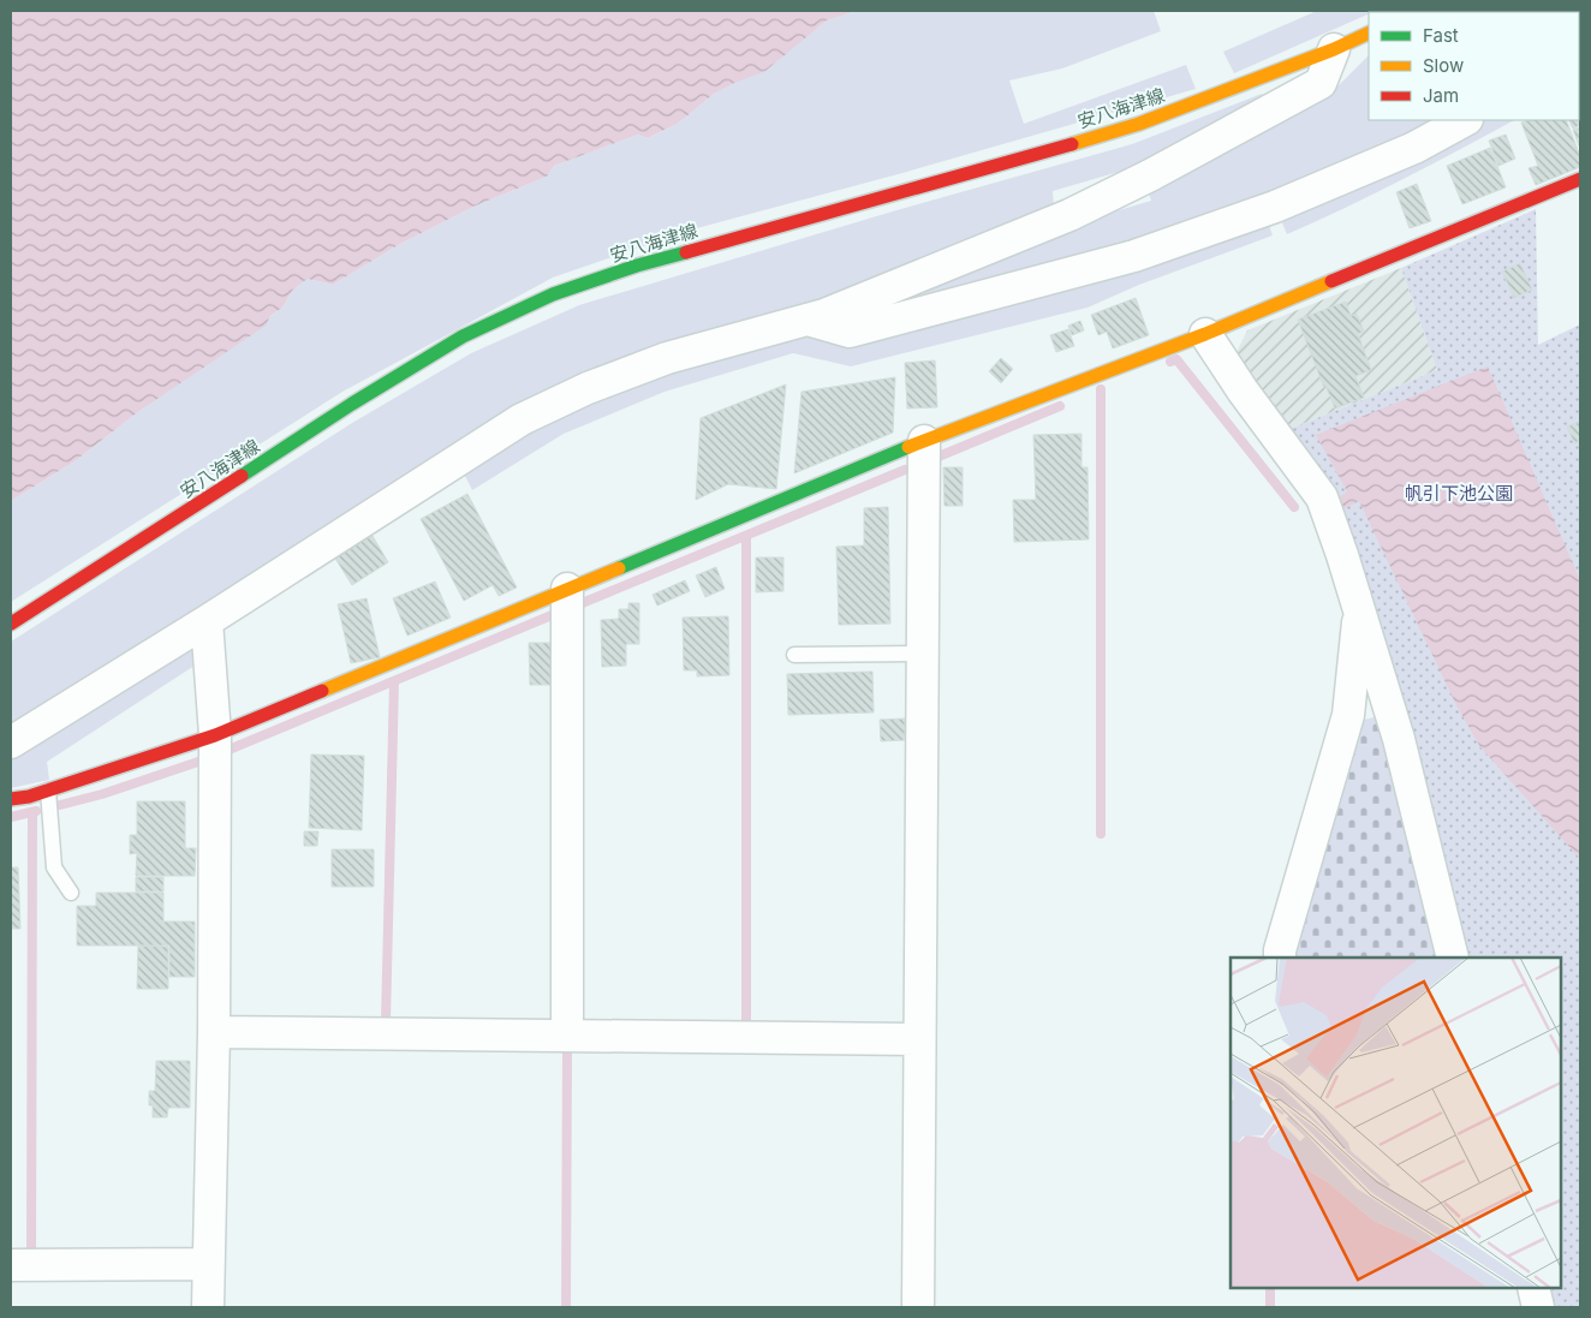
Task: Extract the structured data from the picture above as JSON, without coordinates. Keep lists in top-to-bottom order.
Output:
{
  "streets": {
    "street": ["安八海津線"]
  },
  "parks": ["帆引下池公園"],
  "legend": ["Fast", "Slow", "Jam"]
}
